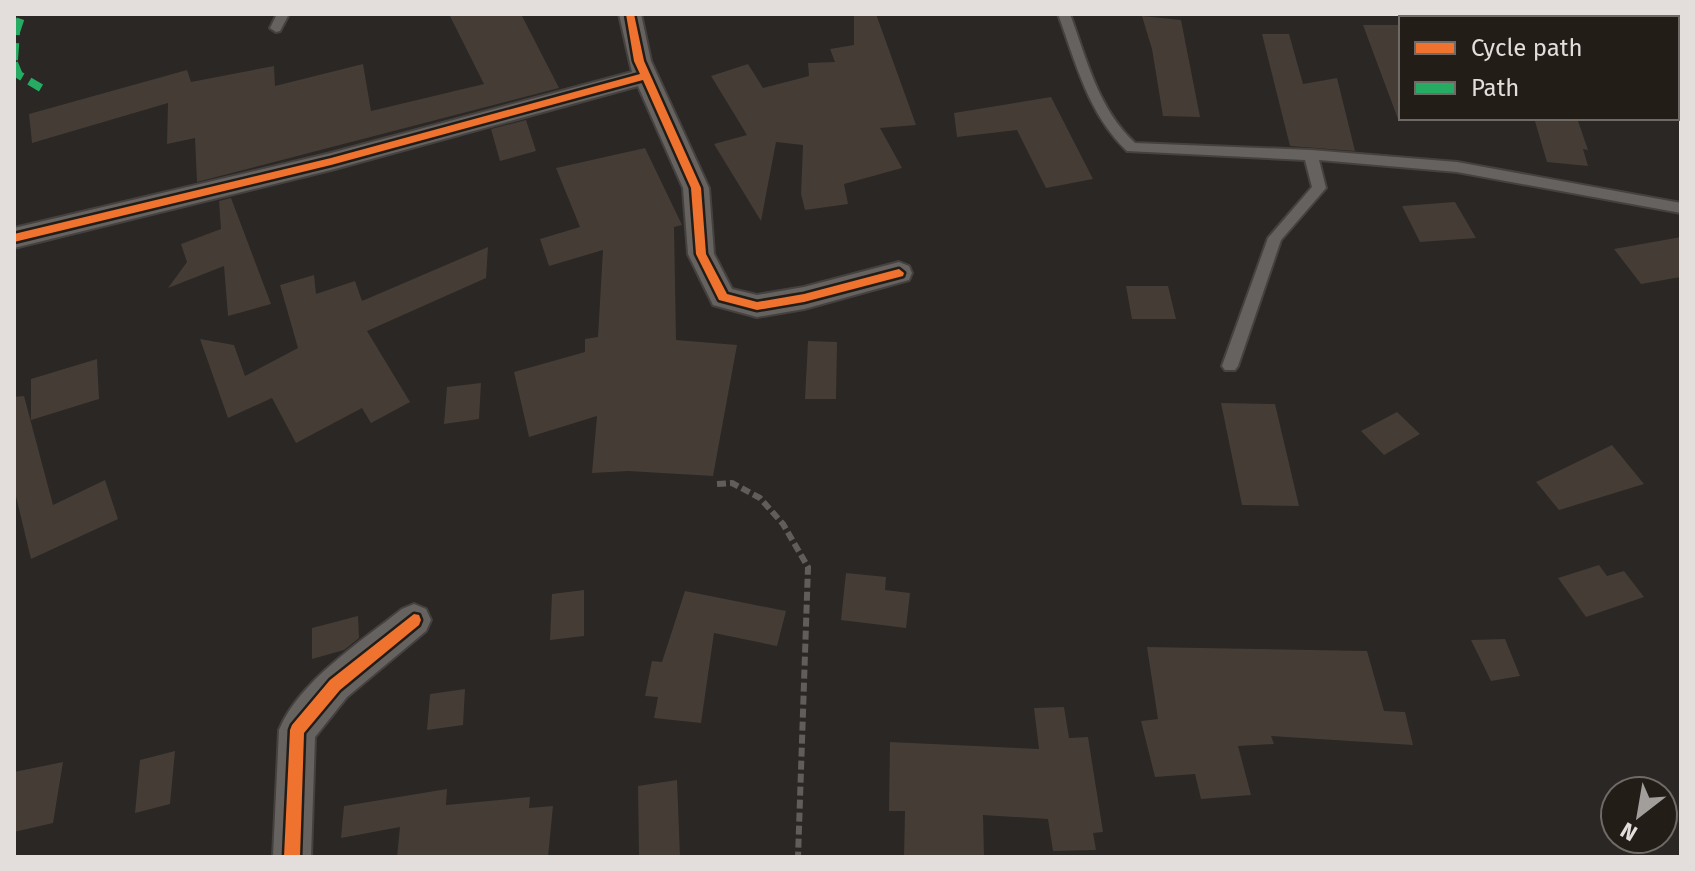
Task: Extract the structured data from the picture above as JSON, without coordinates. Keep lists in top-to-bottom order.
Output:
{
  "legend": ["Cycle path", "Path"],
  "north": "bottom left"
}
